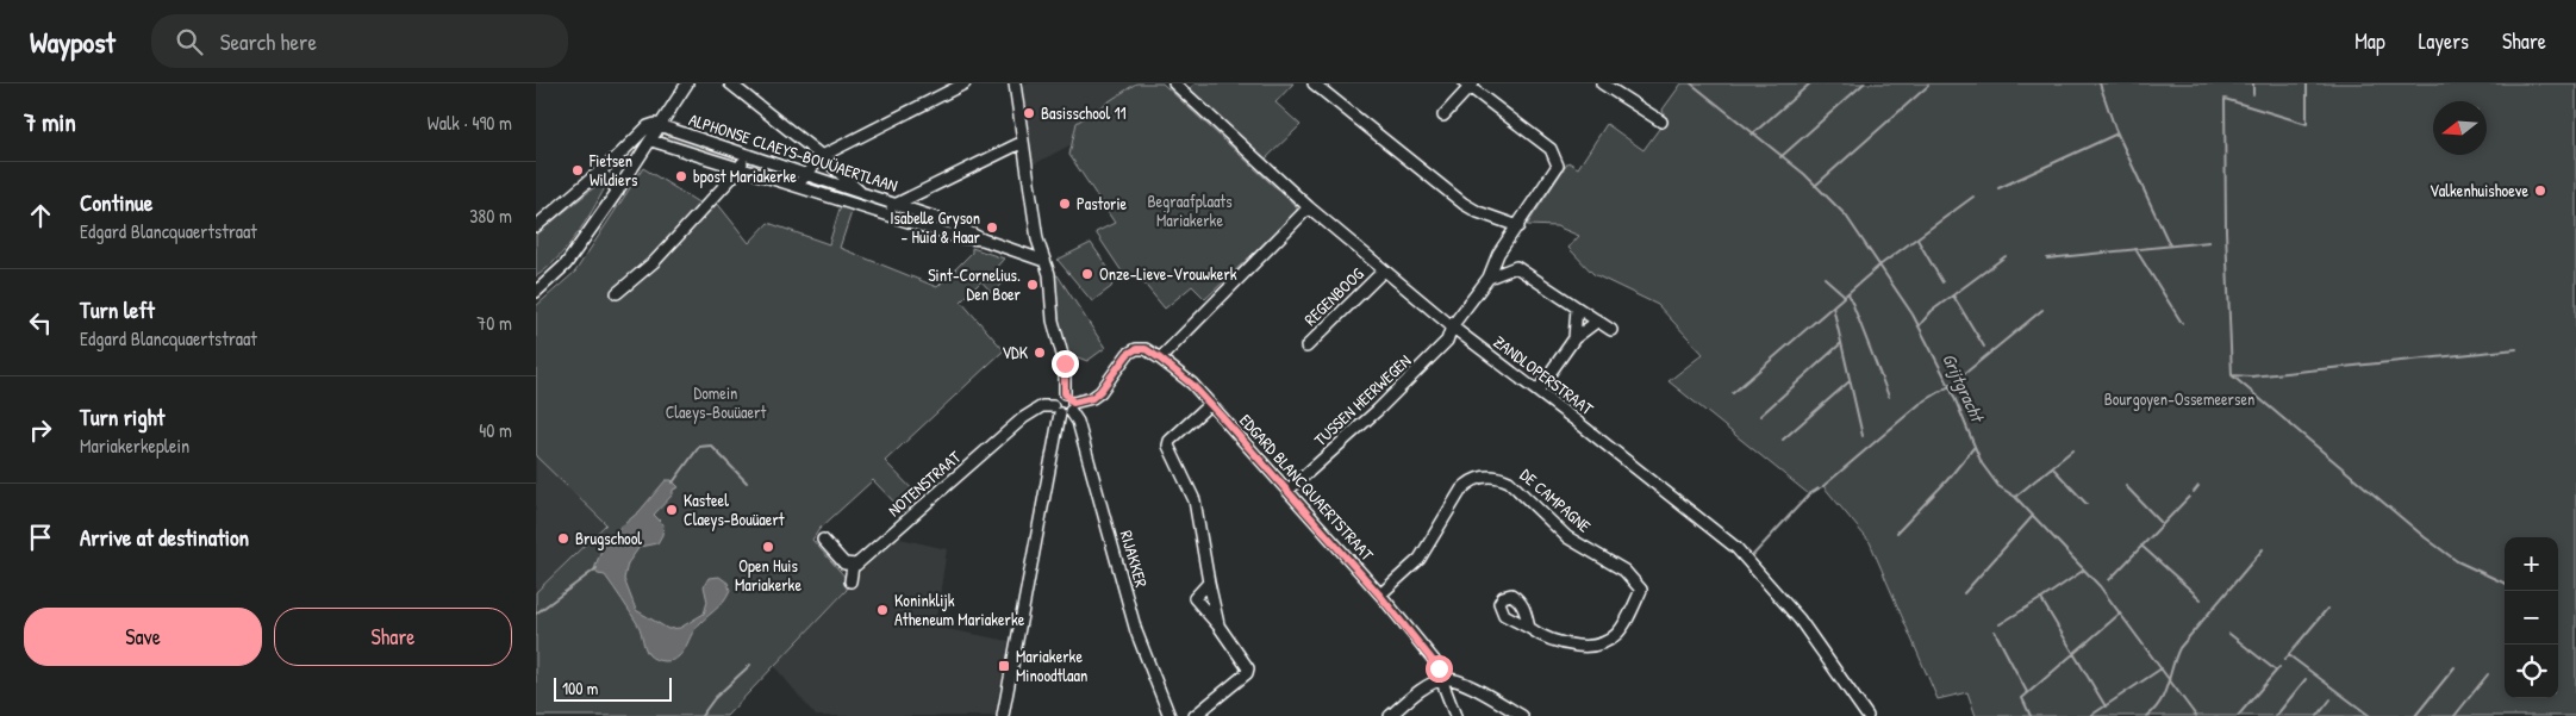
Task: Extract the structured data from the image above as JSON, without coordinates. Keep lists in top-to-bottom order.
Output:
{
  "streets": {
    "street": [
      "ALPHONSE CLAEYS-BOUÜAERTLAAN",
      "REGENBOOG",
      "ZANDLOPERSTRAAT",
      "TUSSEN HEERWEGEN",
      "NOTENSTRAAT",
      "EDGARD BLANCQUAERTSTRAAT",
      "DE CAMPAGNE",
      "RIJAKKER"
    ]
  },
  "crossings": [
    ["REGENBOOG", "ZANDLOPERSTRAAT"],
    ["ZANDLOPERSTRAAT", "TUSSEN HEERWEGEN"],
    ["TUSSEN HEERWEGEN", "EDGARD BLANCQUAERTSTRAAT"],
    ["NOTENSTRAAT", "EDGARD BLANCQUAERTSTRAAT"],
    ["NOTENSTRAAT", "RIJAKKER"],
    ["EDGARD BLANCQUAERTSTRAAT", "DE CAMPAGNE"],
    ["EDGARD BLANCQUAERTSTRAAT", "RIJAKKER"]
  ],
  "water": ["Grijtgracht"],
  "parks": ["Begraafplaats Mariakerke", "Domein Claeys-Bouüaert", "Bourgoyen-Ossemeersen"],
  "places": {
    "other": [
      "Basisschool 11",
      "Fietsen Wildiers",
      "bpost Mariakerke",
      "Valkenhuishoeve",
      "Pastorie",
      "Isabelle Gryson - Huid & Haar",
      "Onze-Lieve-Vrouwkerk",
      "Sint-Cornelius. Den Boer",
      "VDK",
      "Kasteel Claeys-Bouüaert",
      "Brugschool",
      "Open Huis Mariakerke",
      "Koninklijk Atheneum Mariakerke"
    ],
    "transit": ["Mariakerke Minoodtlaan"]
  },
  "scale_bar": "100 m",
  "north": "left",
  "page": {
    "header": "Waypost",
    "search": "Search here",
    "nav": ["Map", "Layers", "Share"],
    "heading": ["7 min", "Walk · 490 m"],
    "list": [
      ["Continue", "Edgard Blancquaertstraat", "380 m"],
      ["Turn left", "Edgard Blancquaertstraat", "70 m"],
      ["Turn right", "Mariakerkeplein", "40 m"],
      "Arrive at destination"
    ],
    "map_buttons": ["+", "−"],
    "buttons": ["Save", "Share"],
    "scale": "100 m"
  }
}
